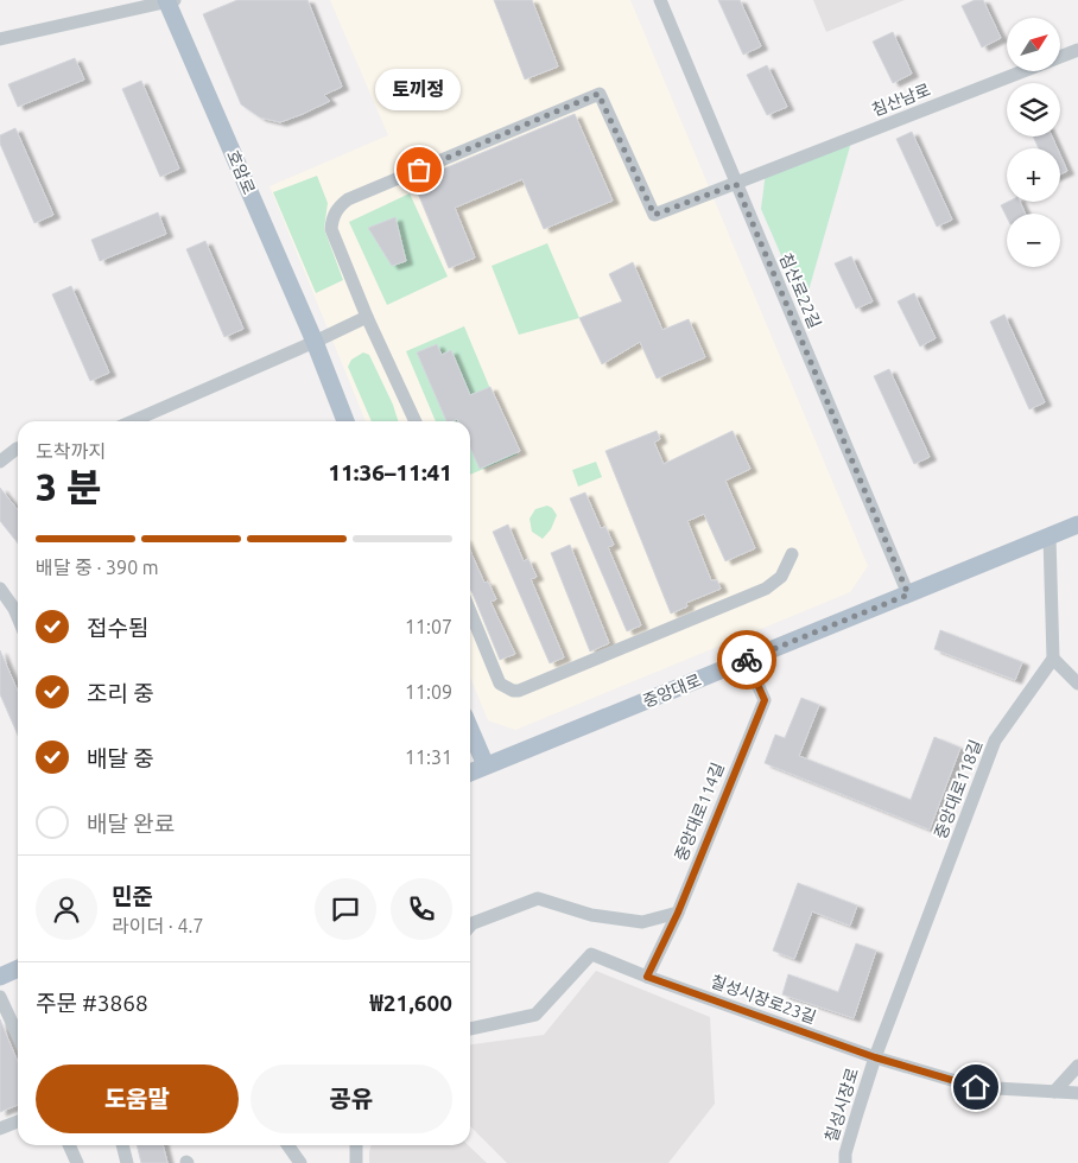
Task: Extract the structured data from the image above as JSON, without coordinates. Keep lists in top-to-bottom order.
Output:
{
  "streets": {
    "main road": ["호암로", "중앙대로"],
    "street": [
      "침산남로",
      "침산로22길",
      "중앙대로118길",
      "중앙대로114길",
      "칠성시장로23길",
      "칠성시장로"
    ]
  },
  "crossings": [
    ["침산남로", "침산로22길"],
    ["침산로22길", "중앙대로"],
    ["중앙대로", "중앙대로114길"],
    ["중앙대로118길", "칠성시장로23길"],
    ["중앙대로118길", "칠성시장로"],
    ["중앙대로114길", "칠성시장로23길"],
    ["칠성시장로23길", "칠성시장로"]
  ],
  "places": ["토끼정"],
  "north": "top right",
  "page": {
    "map_buttons": ["+", "−"],
    "bubble": "토끼정",
    "heading": ["3 분", "도착까지", "11:36–11:41"],
    "panel": [
      "민준",
      "라이더 · 4.7",
      "주문 #3868",
      "₩21,600"
    ],
    "bar": "배달 중 · 390 m",
    "list": [
      ["접수됨", "11:07"],
      ["조리 중", "11:09"],
      ["배달 중", "11:31"],
      "배달 완료"
    ],
    "buttons": ["도움말", "공유"]
  }
}
